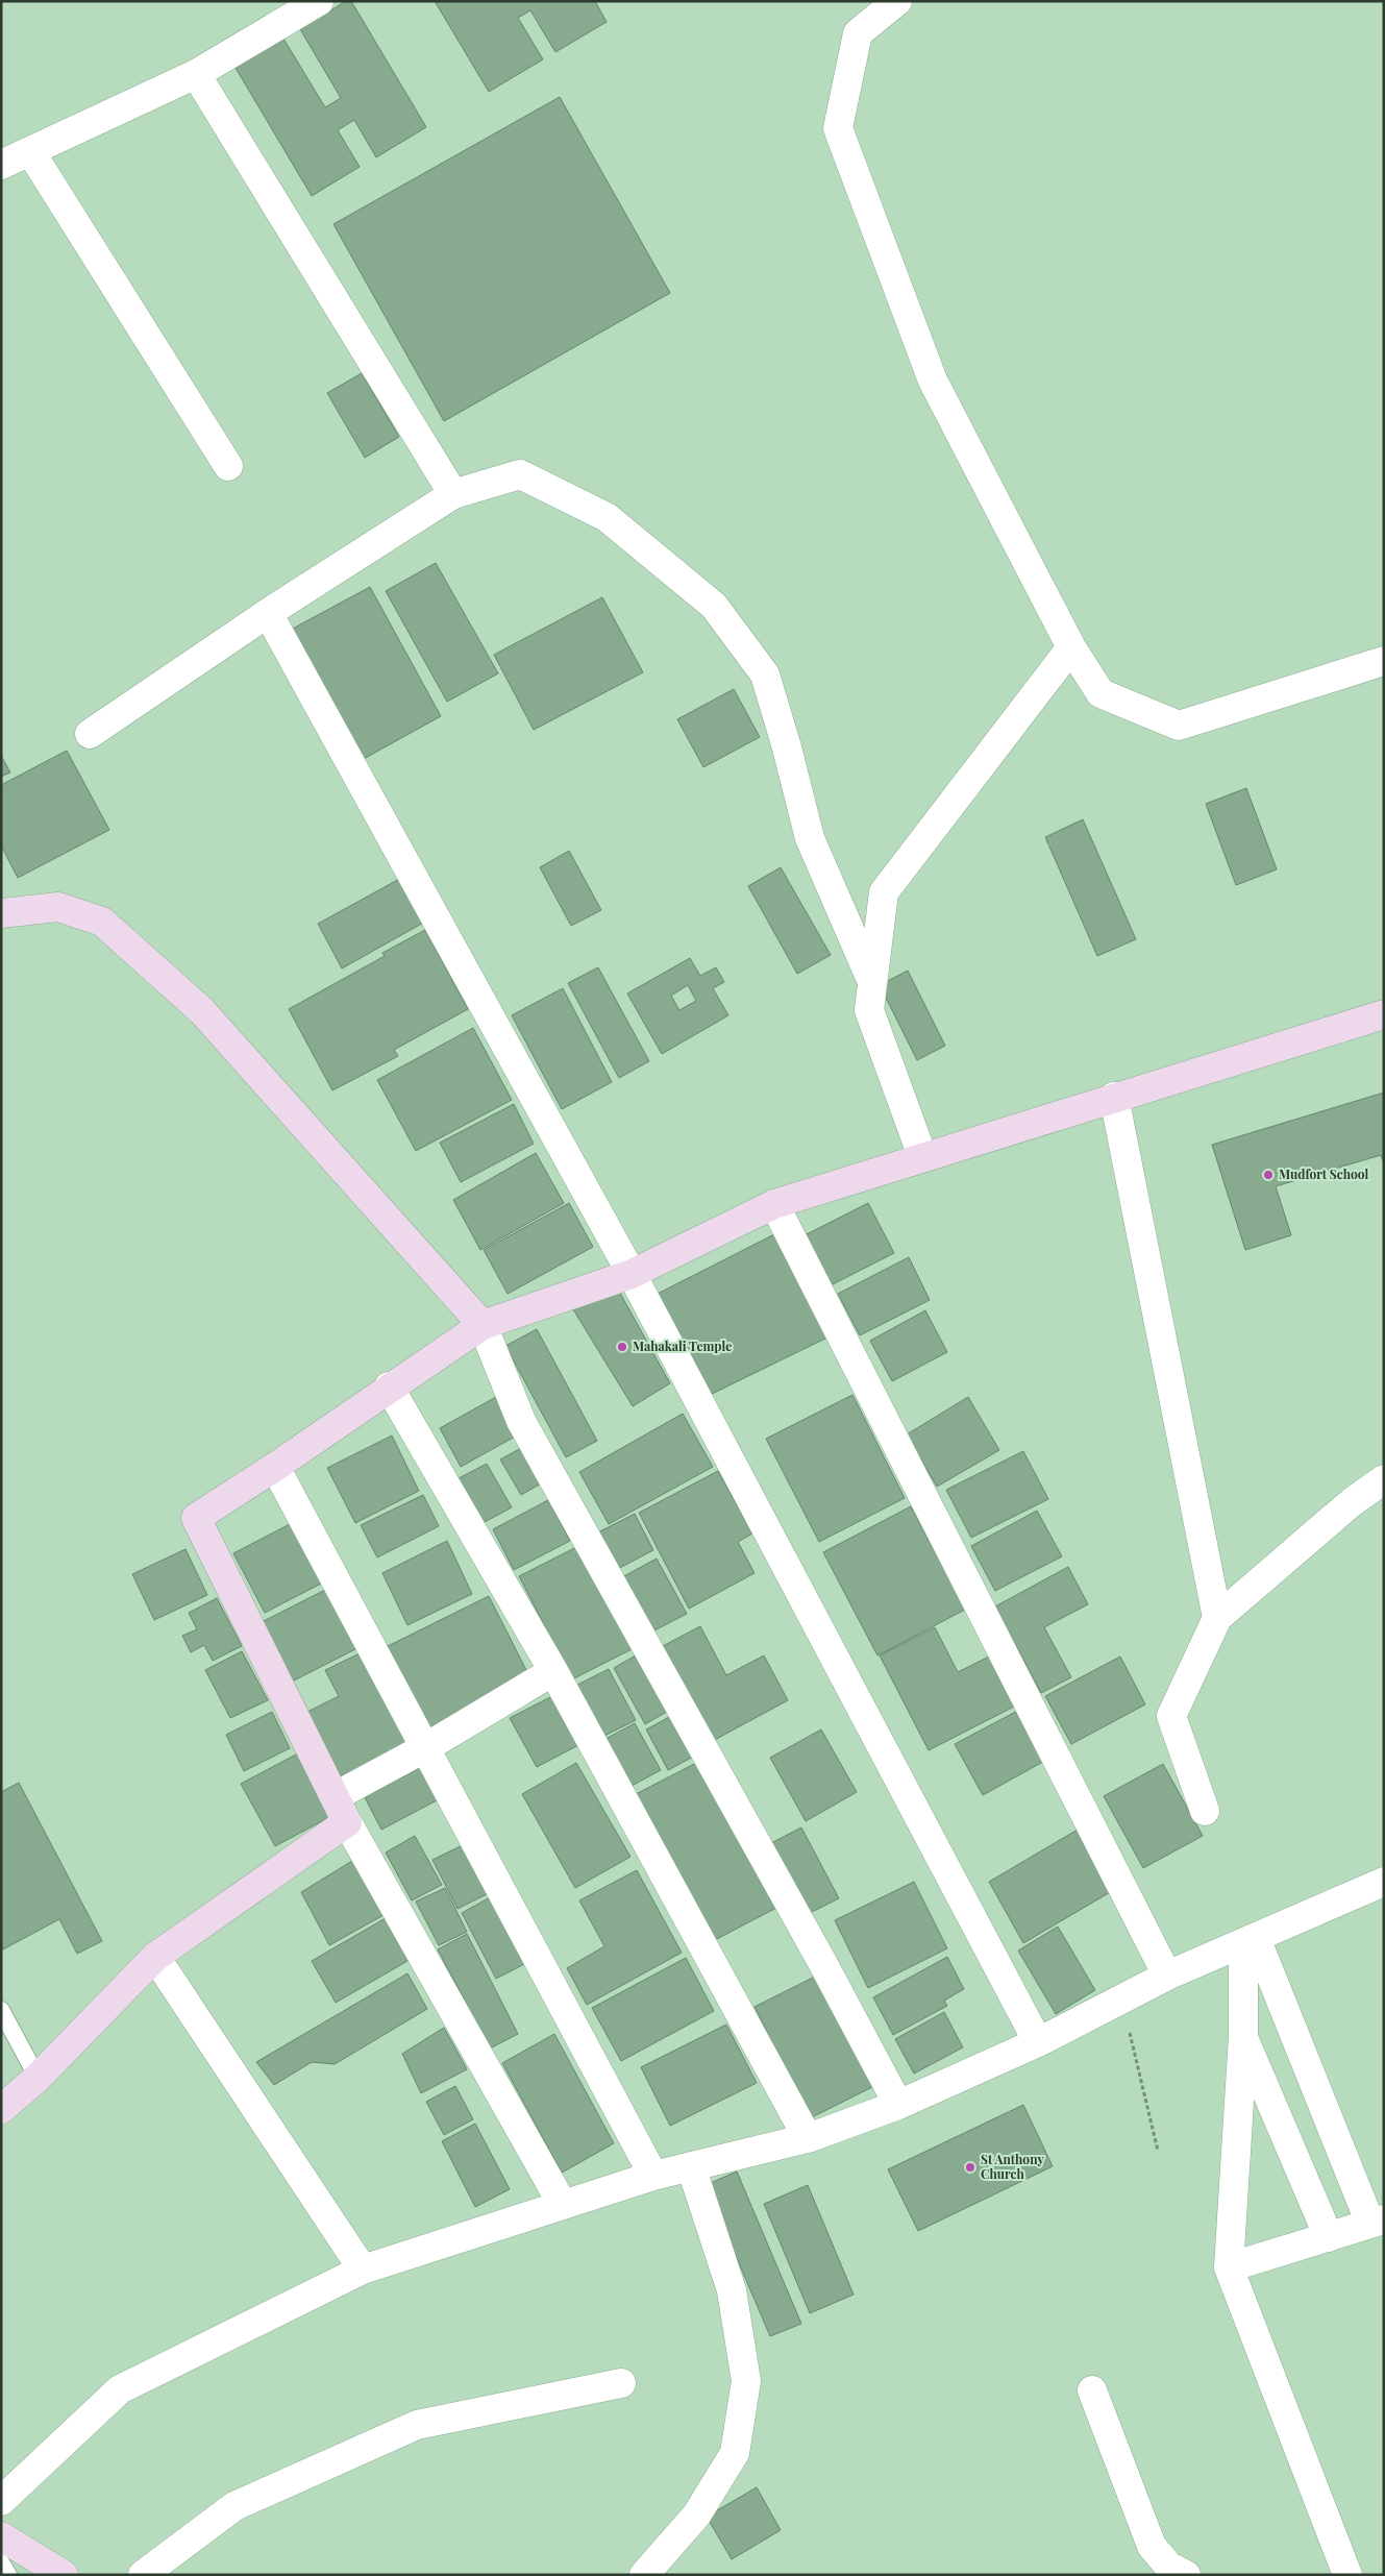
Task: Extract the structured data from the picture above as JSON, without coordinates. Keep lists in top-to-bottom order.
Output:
{
  "places": ["Mudfort School", "Mahakali Temple", "St Anthony Church"]
}
